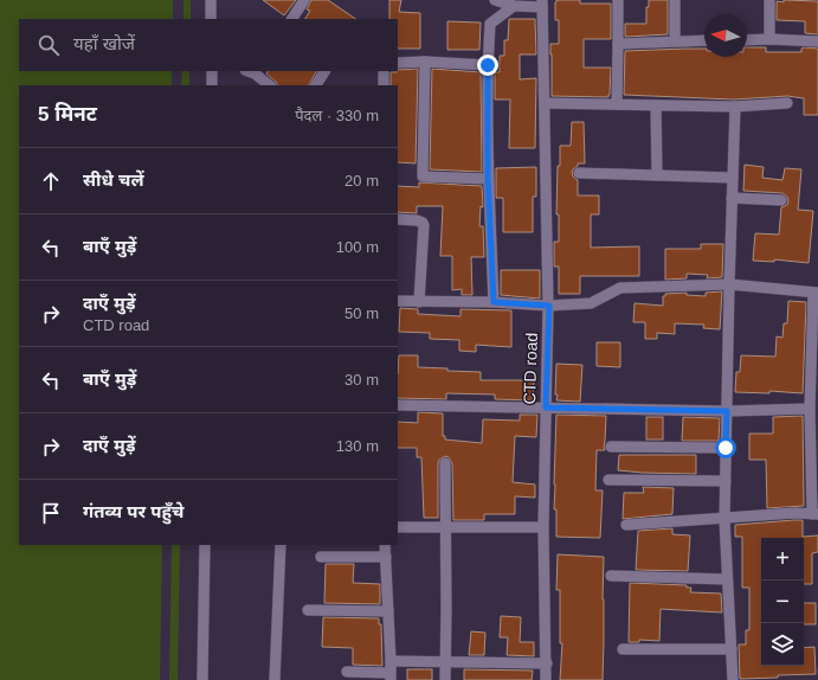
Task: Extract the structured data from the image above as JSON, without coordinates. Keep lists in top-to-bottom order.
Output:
{
  "streets": {
    "street": ["CTD road"]
  },
  "north": "left",
  "page": {
    "search": "यहाँ खोजें",
    "heading": ["5 मिनट", "पैदल · 330 m"],
    "list": [
      ["सीधे चलें", "20 m"],
      ["बाएँ मुड़ें", "100 m"],
      ["दाएँ मुड़ें", "CTD road", "50 m"],
      ["बाएँ मुड़ें", "30 m"],
      ["दाएँ मुड़ें", "130 m"],
      "गंतव्य पर पहुँचे"
    ],
    "map_buttons": ["+", "−"]
  }
}
